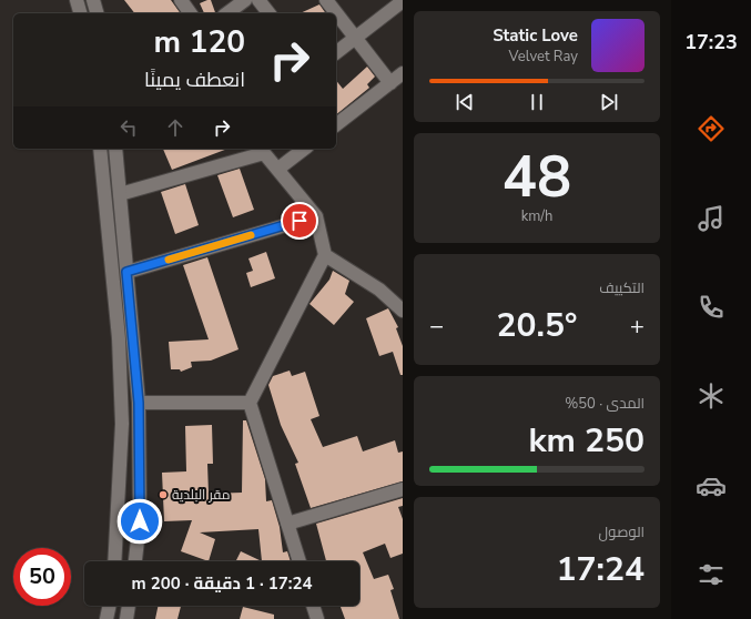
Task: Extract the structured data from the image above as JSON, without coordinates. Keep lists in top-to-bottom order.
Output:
{
  "places": ["مقر البلدية"],
  "page": {
    "tabs": "17:23",
    "turn": ["120 m", "انعطف يمينًا"],
    "song": ["Static Love", "Velvet Ray"],
    "tile": [
      ["48", "km/h"],
      "التكييف",
      ["المدى · 50%", "250 km"],
      ["الوصول", "17:24"]
    ],
    "heat": ["−", "20.5°", "+"],
    "limit": "50",
    "trip": "17:24 · 1 دقيقة · 200 m"
  }
}
